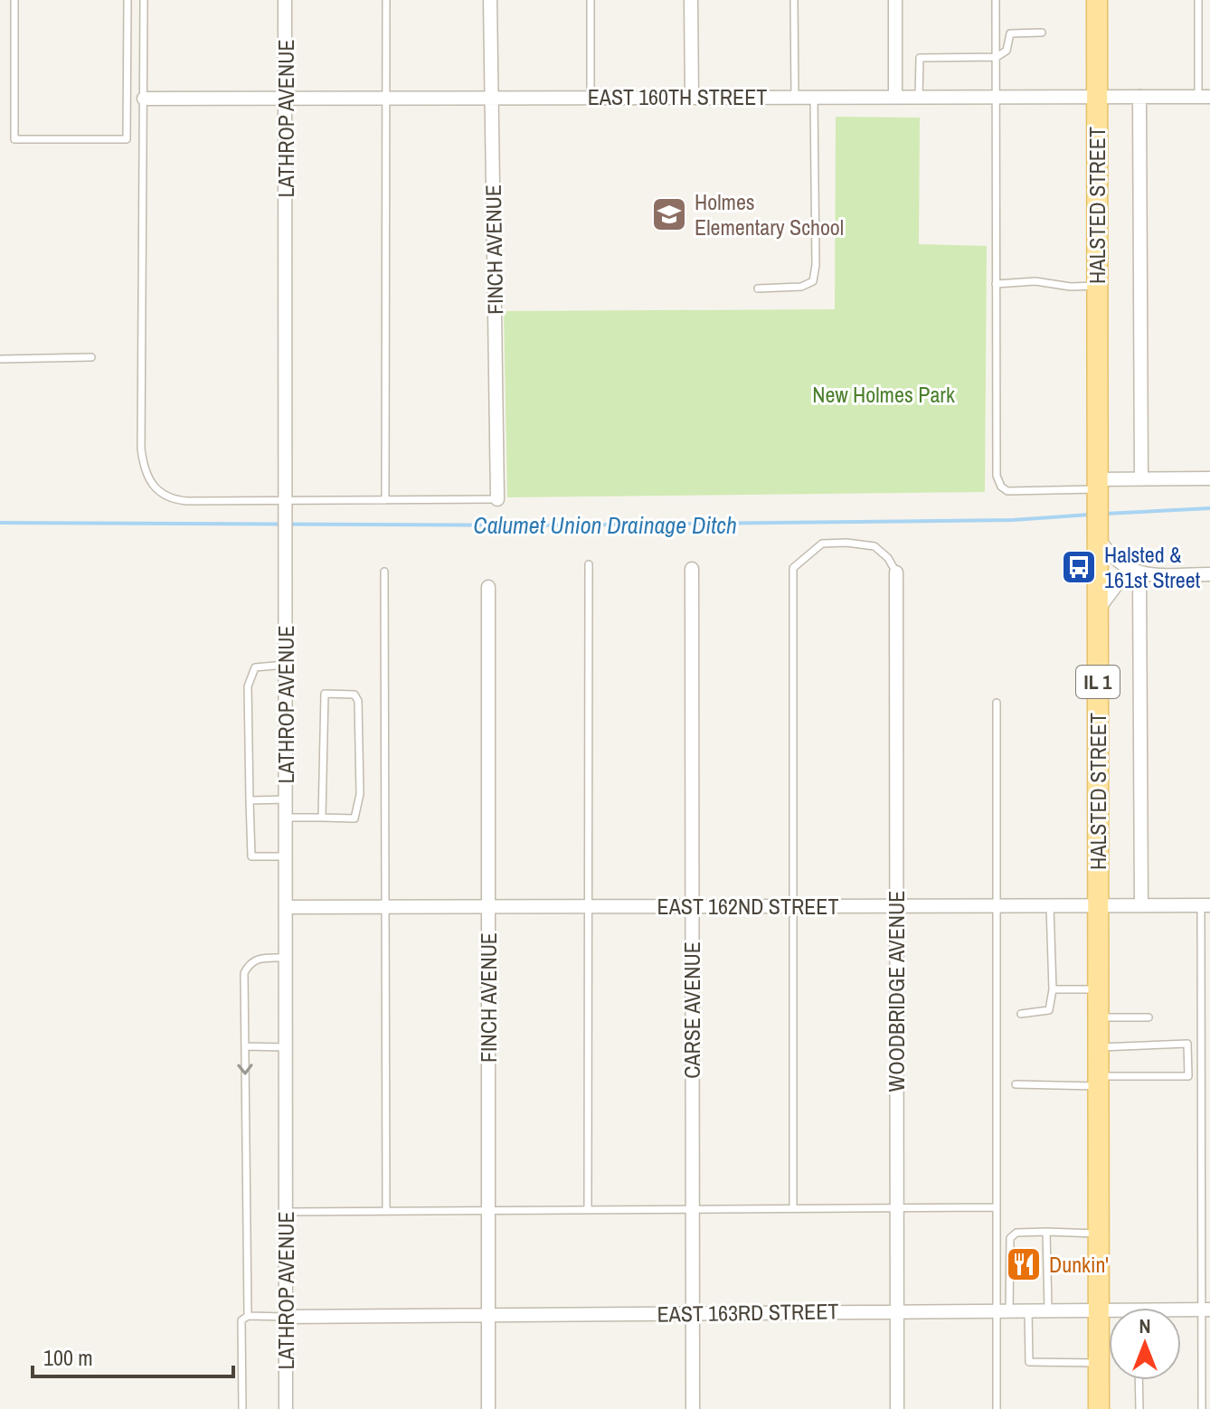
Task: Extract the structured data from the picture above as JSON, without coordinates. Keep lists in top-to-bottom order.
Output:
{
  "streets": {
    "main road": ["HALSTED STREET", "IL 1"],
    "street": [
      "EAST 160TH STREET",
      "LATHROP AVENUE",
      "FINCH AVENUE",
      "EAST 162ND STREET",
      "WOODBRIDGE AVENUE",
      "CARSE AVENUE",
      "EAST 163RD STREET"
    ]
  },
  "crossings": [
    ["EAST 160TH STREET", "LATHROP AVENUE"],
    ["EAST 160TH STREET", "HALSTED STREET"],
    ["EAST 160TH STREET", "FINCH AVENUE"],
    ["LATHROP AVENUE", "EAST 162ND STREET"],
    ["LATHROP AVENUE", "EAST 163RD STREET"],
    ["HALSTED STREET", "EAST 162ND STREET"],
    ["HALSTED STREET", "EAST 163RD STREET"],
    ["FINCH AVENUE", "EAST 162ND STREET"],
    ["FINCH AVENUE", "EAST 163RD STREET"],
    ["EAST 162ND STREET", "WOODBRIDGE AVENUE"],
    ["EAST 162ND STREET", "CARSE AVENUE"],
    ["WOODBRIDGE AVENUE", "EAST 163RD STREET"],
    ["CARSE AVENUE", "EAST 163RD STREET"]
  ],
  "water": ["Calumet Union Drainage Ditch"],
  "parks": ["New Holmes Park"],
  "places": {
    "school or university": ["Holmes Elementary School"],
    "bus stop": ["Halsted & 161st Street"],
    "restaurant": ["Dunkin'"]
  },
  "scale_bar": "100 m",
  "north": "top"
}
